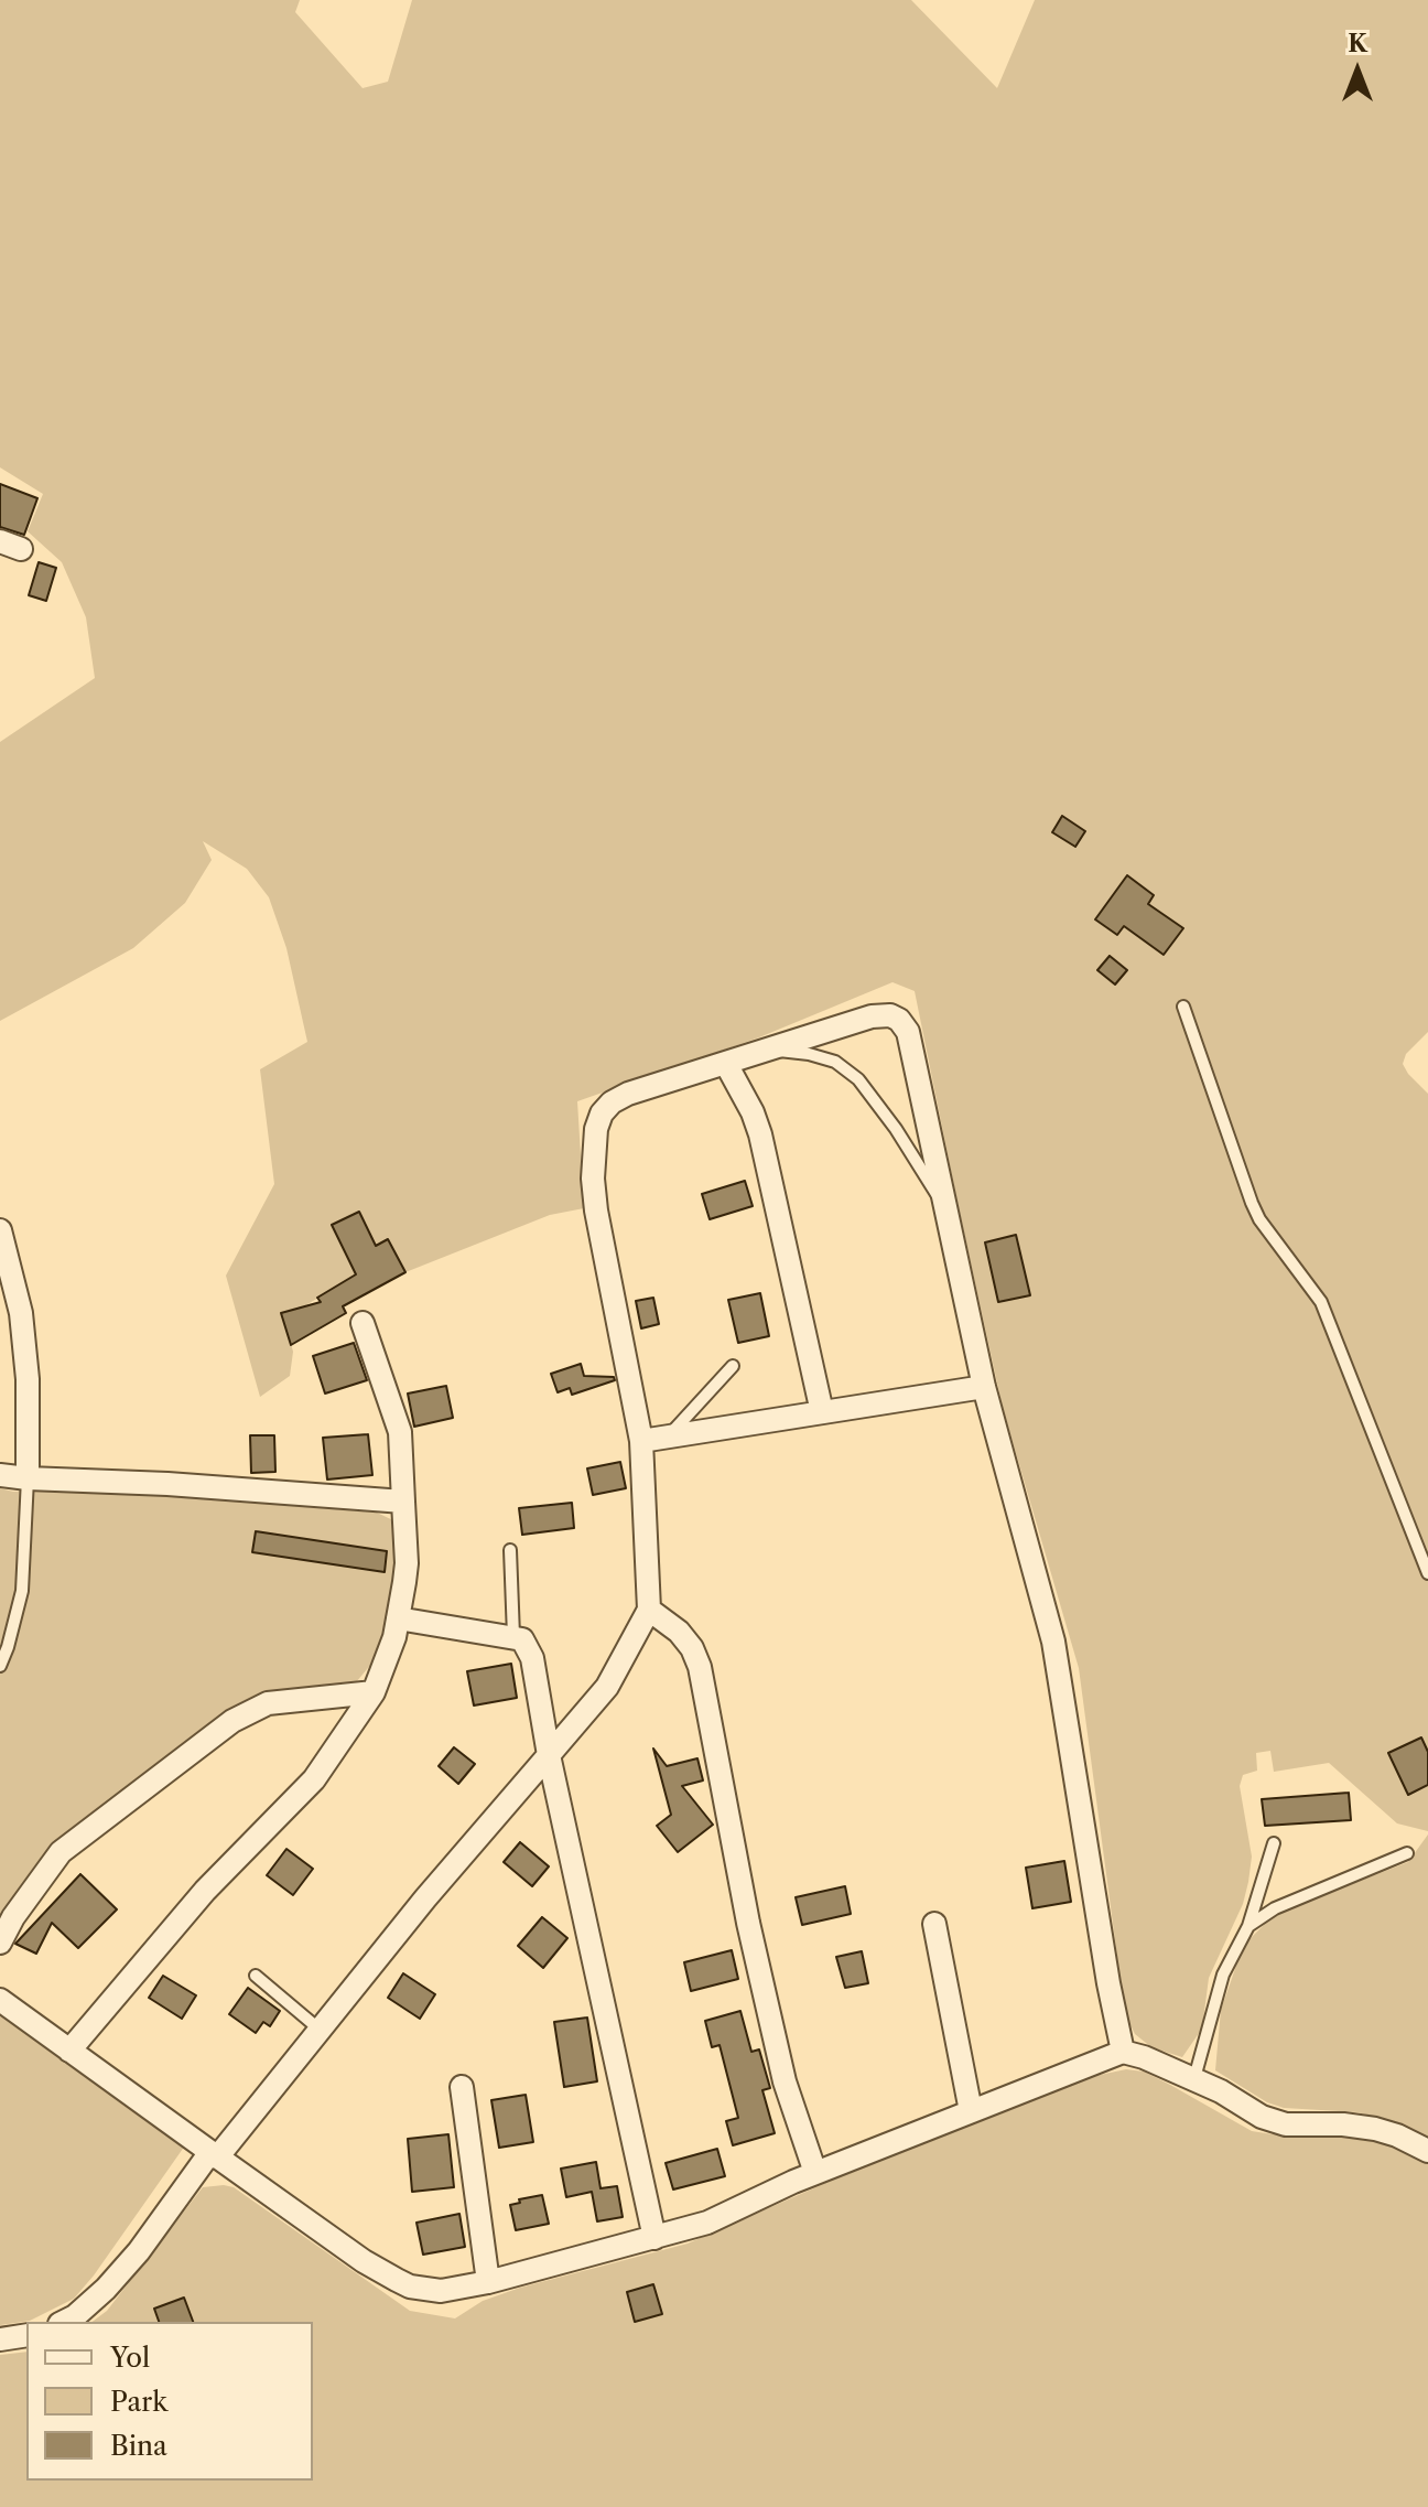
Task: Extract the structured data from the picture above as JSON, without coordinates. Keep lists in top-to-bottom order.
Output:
{
  "legend": ["Yol", "Park", "Bina"],
  "north": "top"
}
